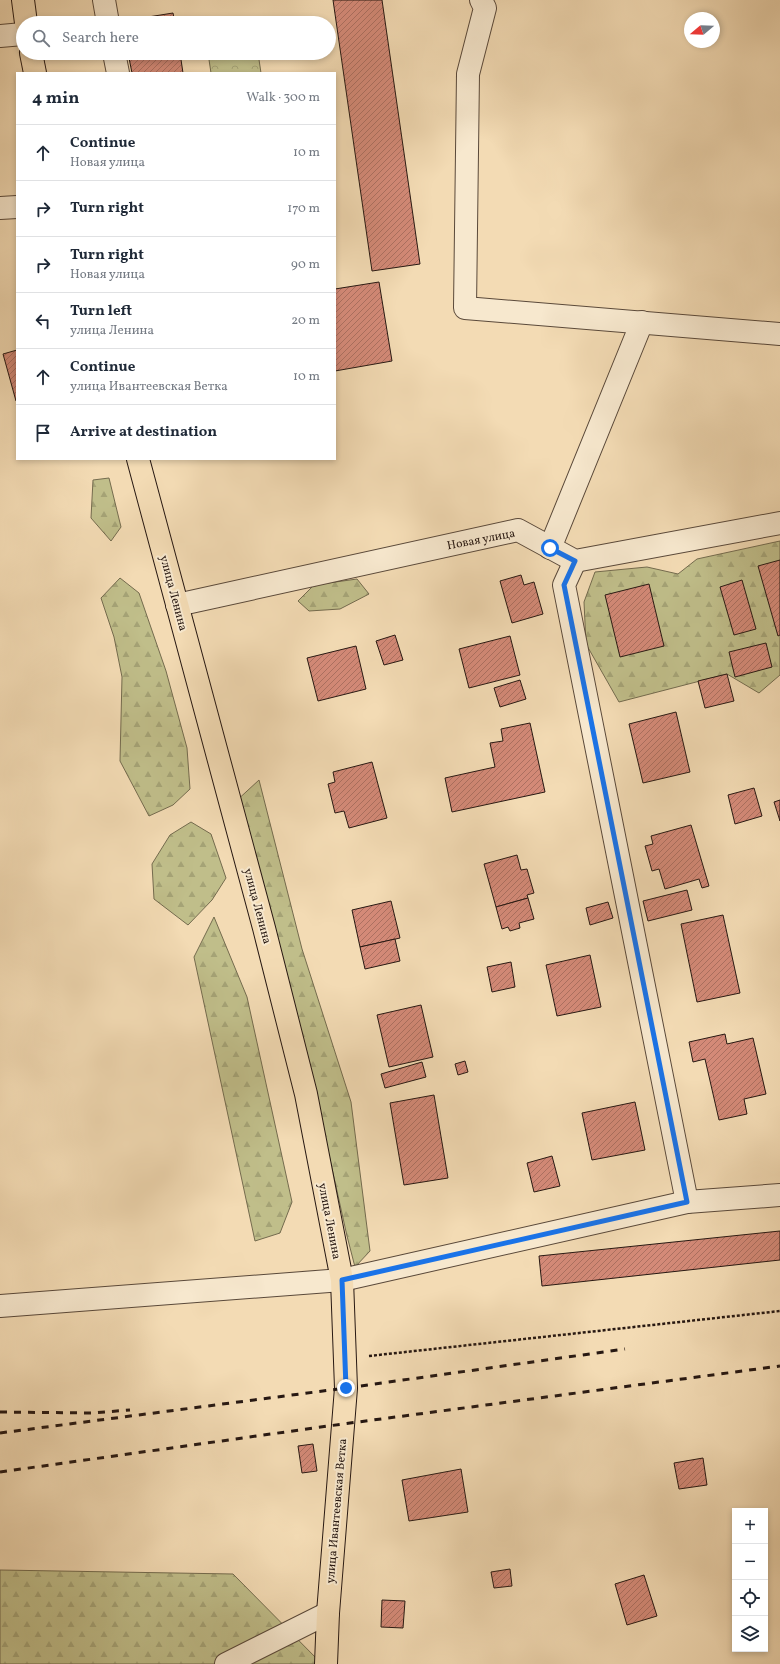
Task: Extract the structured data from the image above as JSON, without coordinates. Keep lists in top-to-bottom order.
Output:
{
  "streets": {
    "main road": ["улица Ленина", "улица Ивантеевская Ветка"],
    "street": ["Новая улица"]
  },
  "crossings": [
    ["Новая улица", "улица Ленина"],
    ["улица Ленина", "улица Ивантеевская Ветка"]
  ],
  "north": "left",
  "page": {
    "search": "Search here",
    "heading": ["4 min", "Walk · 300 m"],
    "list": [
      ["Continue", "Новая улица", "10 m"],
      ["Turn right", "170 m"],
      ["Turn right", "Новая улица", "90 m"],
      ["Turn left", "улица Ленина", "20 m"],
      ["Continue", "улица Ивантеевская Ветка", "10 m"],
      "Arrive at destination"
    ],
    "map_buttons": ["+", "−"]
  }
}
